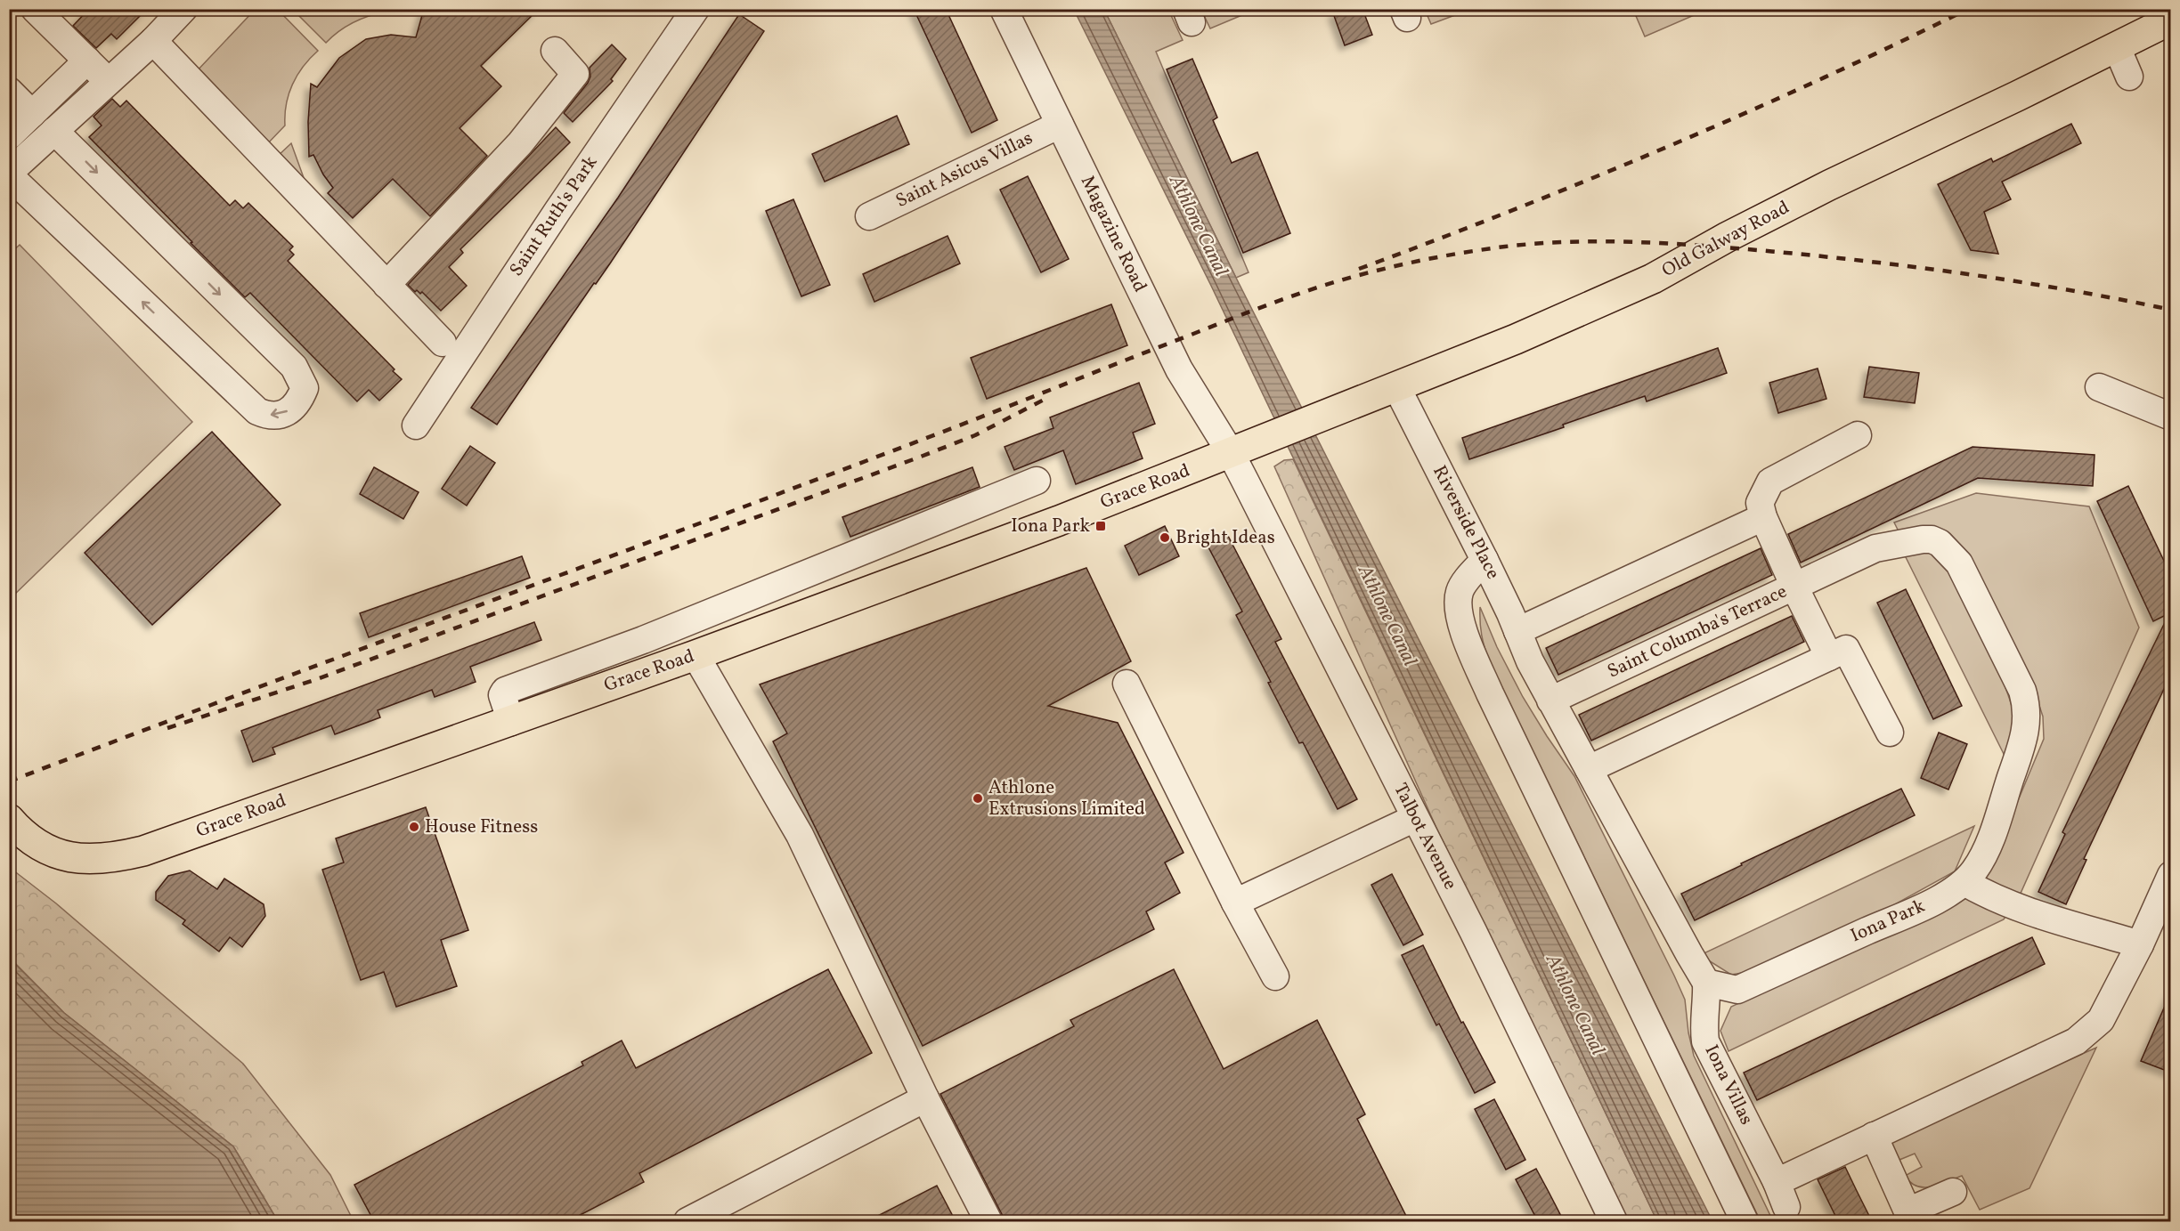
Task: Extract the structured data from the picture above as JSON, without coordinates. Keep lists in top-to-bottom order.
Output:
{
  "streets": {
    "main road": ["Old Galway Road", "Grace Road"],
    "street": [
      "Saint Asicus Villas",
      "Saint Ruth's Park",
      "Magazine Road",
      "Riverside Place",
      "Saint Columba's Terrace",
      "Talbot Avenue",
      "Iona Park",
      "Iona Villas"
    ]
  },
  "crossings": [
    ["Saint Asicus Villas", "Magazine Road"],
    ["Magazine Road", "Grace Road"],
    ["Magazine Road", "Talbot Avenue"],
    ["Old Galway Road", "Grace Road"],
    ["Old Galway Road", "Riverside Place"],
    ["Grace Road", "Talbot Avenue"],
    ["Riverside Place", "Saint Columba's Terrace"],
    ["Saint Columba's Terrace", "Iona Park"],
    ["Iona Park", "Iona Villas"]
  ],
  "water": ["Athlone Canal"],
  "places": {
    "transit": ["Iona Park"],
    "other": ["Bright Ideas", "Athlone Extrusions Limited", "House Fitness"]
  }
}
